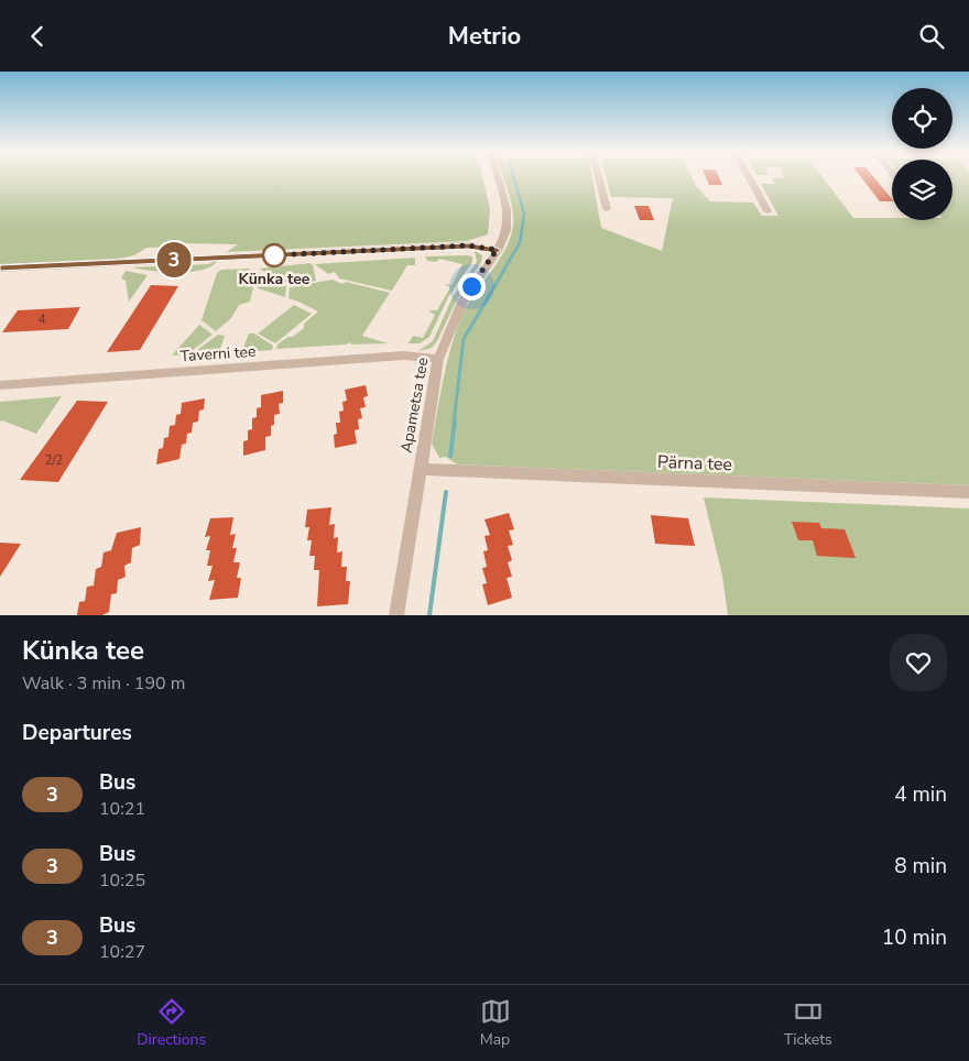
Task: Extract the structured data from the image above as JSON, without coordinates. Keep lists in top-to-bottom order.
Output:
{
  "streets": {
    "street": ["Taverni tee", "Apametsa tee", "Pärna tee"]
  },
  "crossings": [
    ["Taverni tee", "Apametsa tee"],
    ["Apametsa tee", "Pärna tee"]
  ],
  "places": ["Künka tee"],
  "lines": ["bus line 3"],
  "house_numbers": ["4", "2/2"],
  "page": {
    "header": "Metrio",
    "on_map": "3",
    "heading": [
      ["Künka tee", "Walk · 3 min · 190 m"],
      "Departures"
    ],
    "list": [
      {
        "mark": "3",
        "name": "Bus",
        "note": "10:21",
        "value": "4 min"
      },
      {
        "mark": "3",
        "name": "Bus",
        "note": "10:25",
        "value": "8 min"
      },
      {
        "mark": "3",
        "name": "Bus",
        "note": "10:27",
        "value": "10 min"
      }
    ],
    "tabs": ["Directions", "Map", "Tickets"]
  }
}
